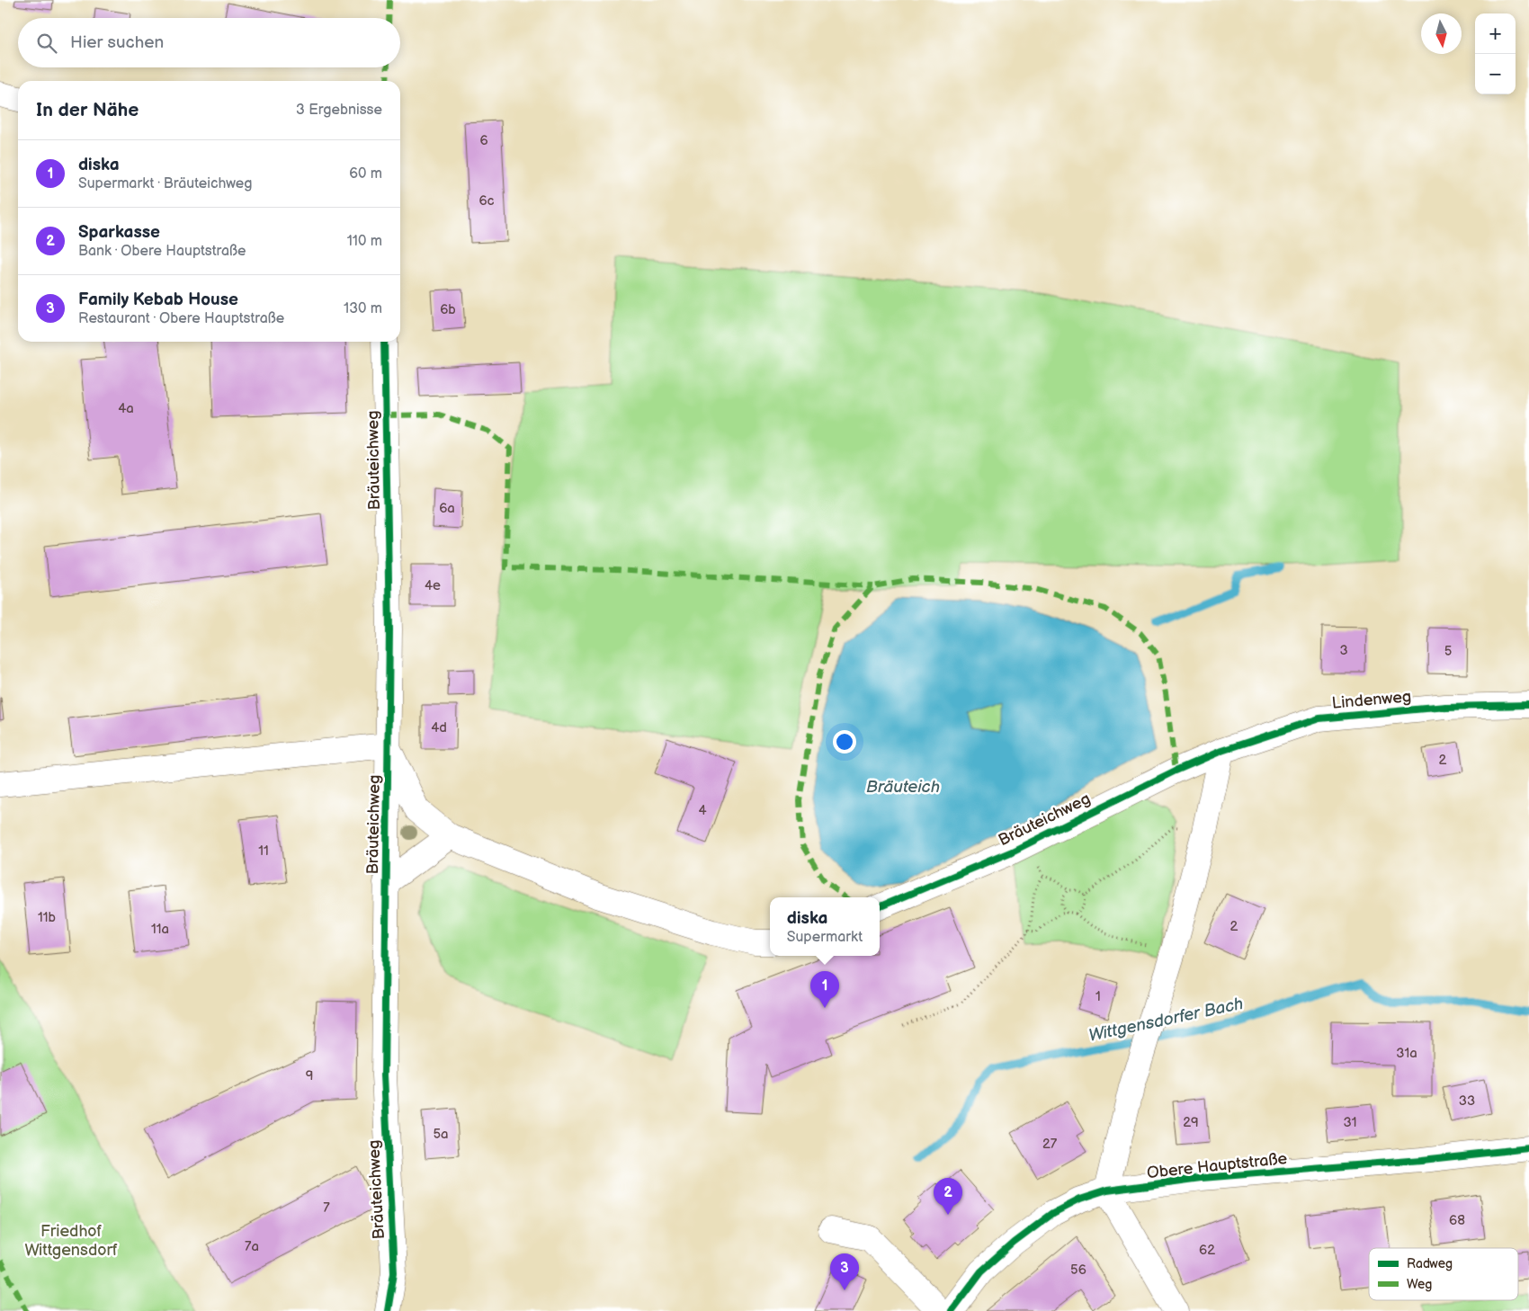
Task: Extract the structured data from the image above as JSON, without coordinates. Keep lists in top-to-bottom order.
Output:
{
  "streets": {
    "street": ["Bräuteichweg", "Lindenweg", "Obere Hauptstraße"]
  },
  "crossings": [
    ["Bräuteichweg", "Lindenweg"]
  ],
  "water": ["Bräuteich", "Wittgensdorfer Bach"],
  "parks": ["Friedhof Wittgensdorf"],
  "house_numbers": [
    "6",
    "6c",
    "6b",
    "4a",
    "6a",
    "4e",
    "3",
    "5",
    "4d",
    "2",
    "4",
    "11",
    "11b",
    "2",
    "11a",
    "1",
    "31a",
    "9",
    "33",
    "29",
    "31",
    "5a",
    "27",
    "7",
    "68",
    "7a",
    "62",
    "56"
  ],
  "legend": ["Radweg", "Weg"],
  "north": "bottom",
  "page": {
    "map_buttons": ["+", "−"],
    "search": "Hier suchen",
    "heading": ["In der Nähe", "3 Ergebnisse"],
    "list": [
      {
        "mark": "1",
        "name": "diska",
        "note": "Supermarkt · Bräuteichweg",
        "value": "60 m"
      },
      {
        "mark": "2",
        "name": "Sparkasse",
        "note": "Bank · Obere Hauptstraße",
        "value": "110 m"
      },
      {
        "mark": "3",
        "name": "Family Kebab House",
        "note": "Restaurant · Obere Hauptstraße",
        "value": "130 m"
      }
    ],
    "popup": ["diska", "Supermarkt"],
    "pins": ["1", "2", "3"]
  }
}
